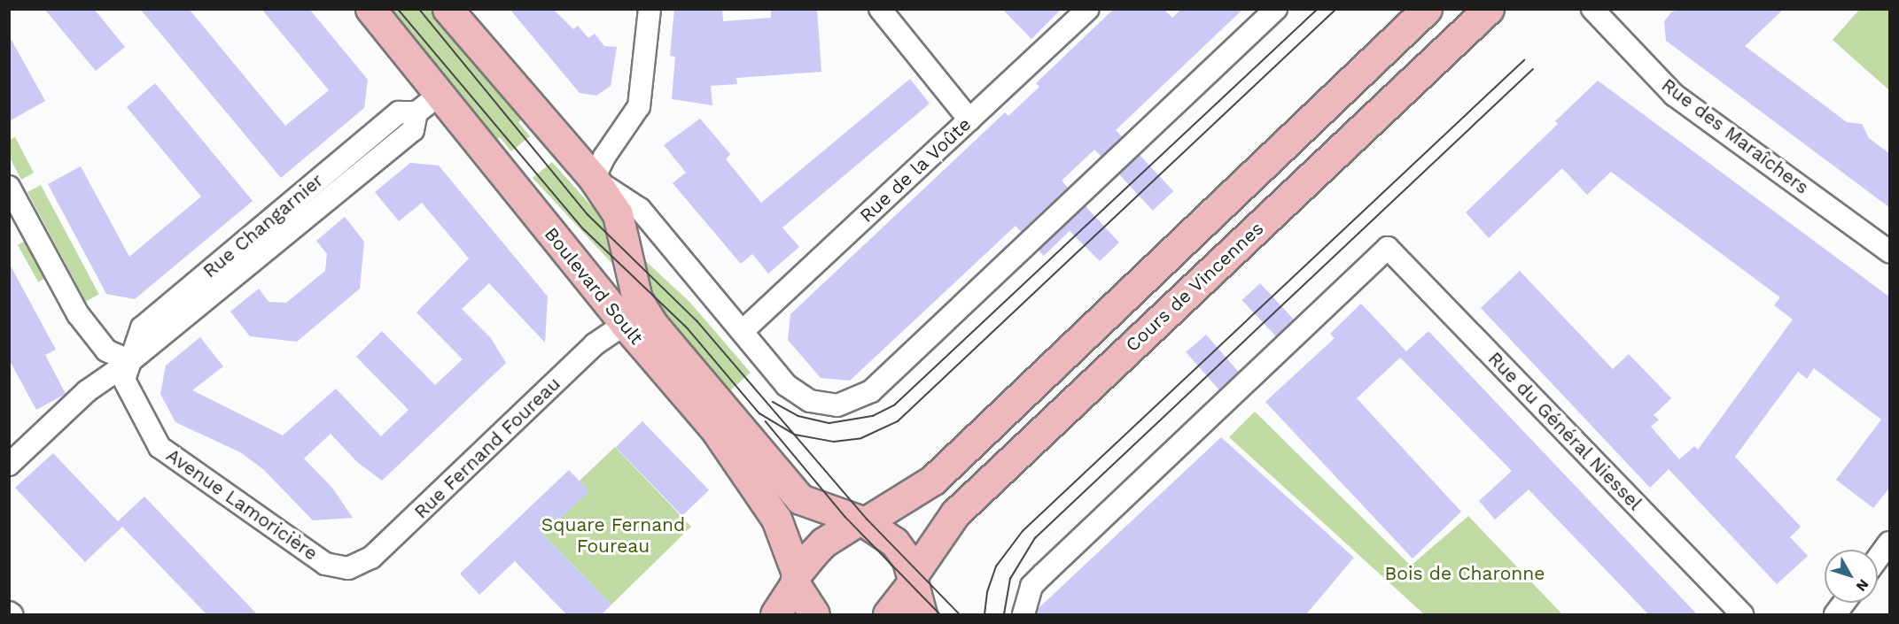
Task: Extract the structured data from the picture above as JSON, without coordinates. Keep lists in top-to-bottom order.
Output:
{
  "streets": {
    "main road": ["Boulevard Soult", "Cours de Vincennes"],
    "street": [
      "Rue des Maraîchers",
      "Rue de la Voûte",
      "Rue Changarnier",
      "Rue du Général Niessel",
      "Rue Fernand Foureau",
      "Avenue Lamoricière"
    ]
  },
  "crossings": [
    ["Rue de la Voûte", "Boulevard Soult"],
    ["Rue Changarnier", "Boulevard Soult"],
    ["Rue Changarnier", "Avenue Lamoricière"],
    ["Boulevard Soult", "Cours de Vincennes"],
    ["Boulevard Soult", "Rue Fernand Foureau"],
    ["Rue Fernand Foureau", "Avenue Lamoricière"]
  ],
  "parks": ["Square Fernand Foureau", "Bois de Charonne"],
  "north": "bottom right"
}
